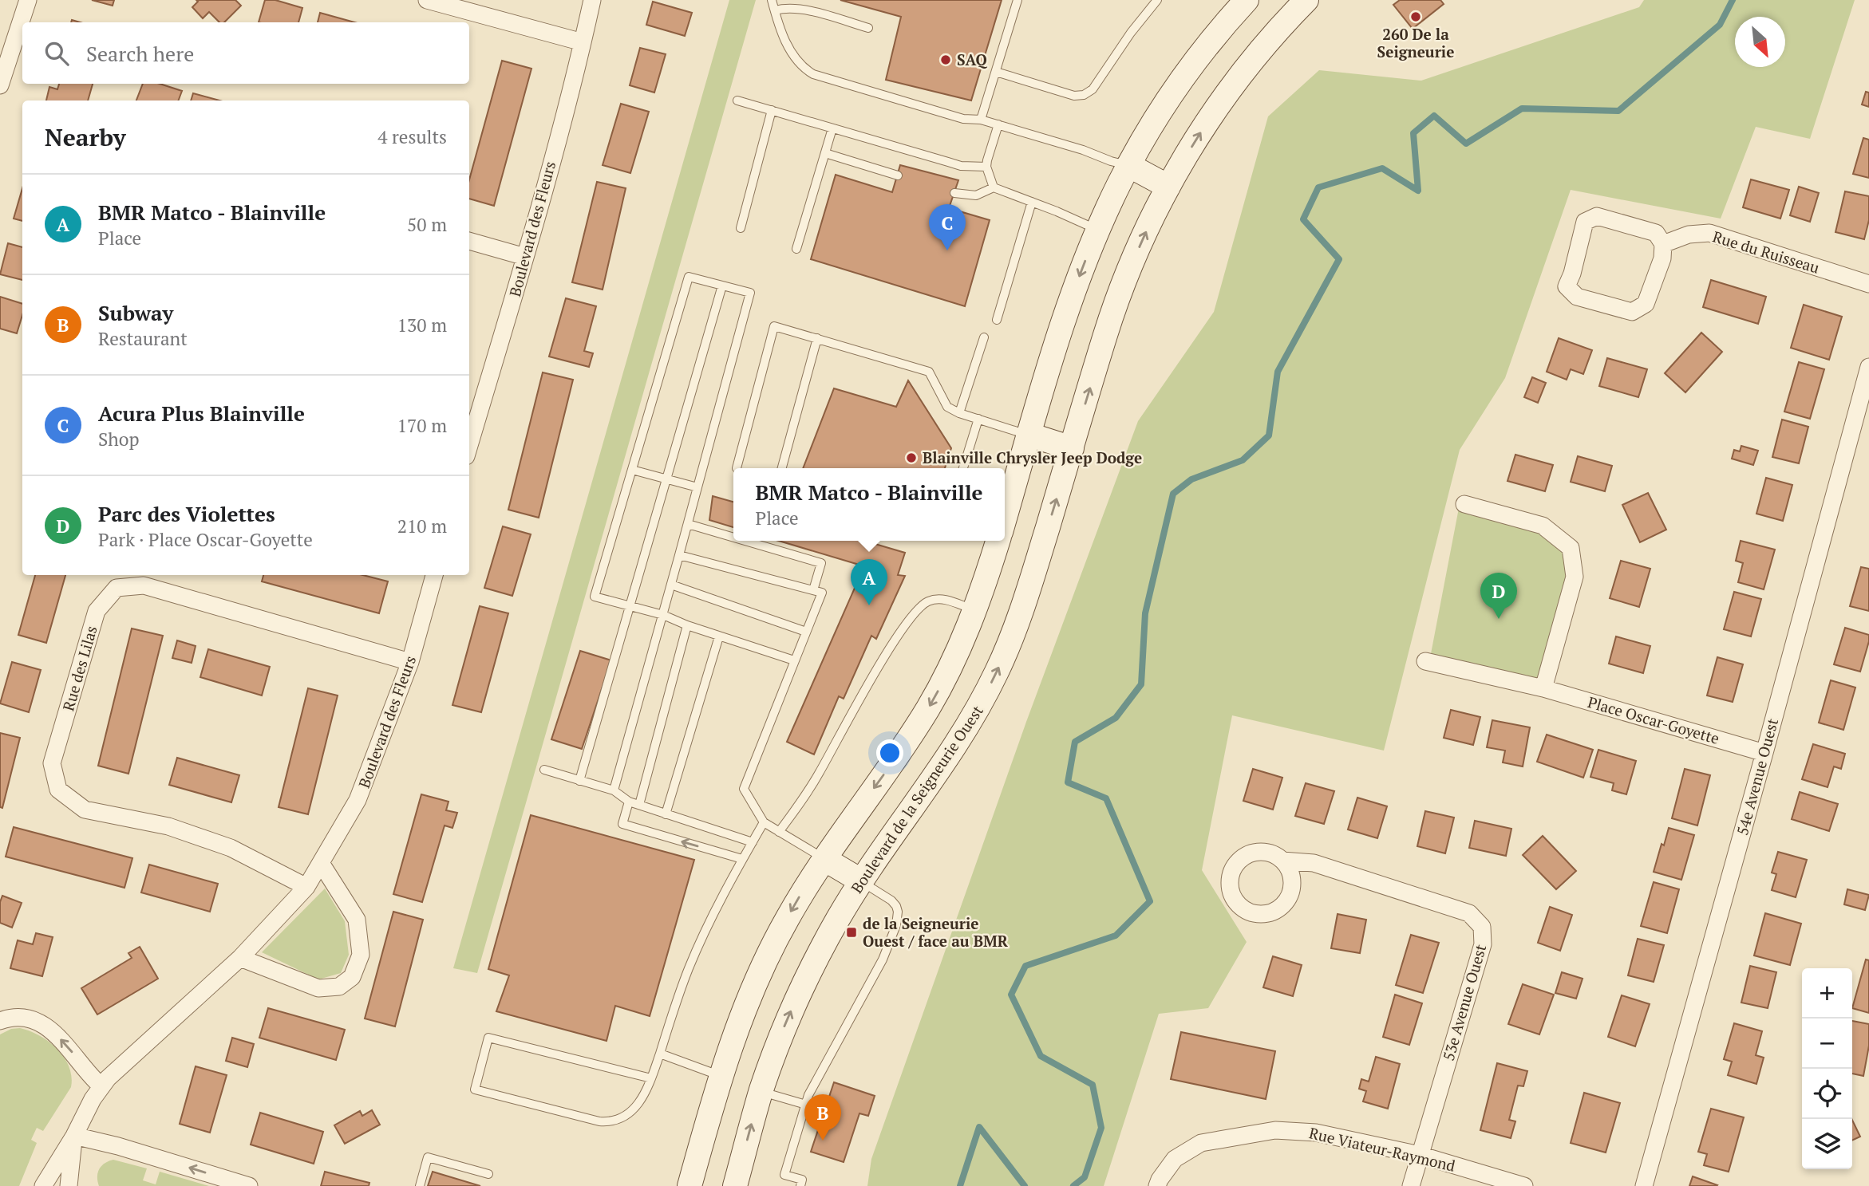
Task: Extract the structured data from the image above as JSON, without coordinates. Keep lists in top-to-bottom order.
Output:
{
  "streets": {
    "main road": ["Boulevard de la Seigneurie Ouest"],
    "street": [
      "Boulevard des Fleurs",
      "Rue du Ruisseau",
      "Rue des Lilas",
      "Place Oscar-Goyette",
      "54e Avenue Ouest",
      "53e Avenue Ouest",
      "Rue Viateur-Raymond"
    ]
  },
  "crossings": [
    ["Boulevard des Fleurs", "Rue des Lilas"],
    ["Place Oscar-Goyette", "54e Avenue Ouest"],
    ["53e Avenue Ouest", "Rue Viateur-Raymond"]
  ],
  "places": {
    "other": ["260 De la Seigneurie", "SAQ", "Blainville Chrysler Jeep Dodge"],
    "transit": ["de la Seigneurie Ouest / face au BMR"]
  },
  "north": "bottom right",
  "page": {
    "search": "Search here",
    "heading": ["Nearby", "4 results"],
    "list": [
      {
        "mark": "A",
        "name": "BMR Matco - Blainville",
        "note": "Place",
        "value": "50 m"
      },
      {
        "mark": "B",
        "name": "Subway",
        "note": "Restaurant",
        "value": "130 m"
      },
      {
        "mark": "C",
        "name": "Acura Plus Blainville",
        "note": "Shop",
        "value": "170 m"
      },
      {
        "mark": "D",
        "name": "Parc des Violettes",
        "note": "Park · Place Oscar-Goyette",
        "value": "210 m"
      }
    ],
    "pins": [
      "C",
      "A",
      "D",
      "B"
    ],
    "popup": ["BMR Matco - Blainville", "Place"],
    "map_buttons": ["+", "−"]
  }
}
